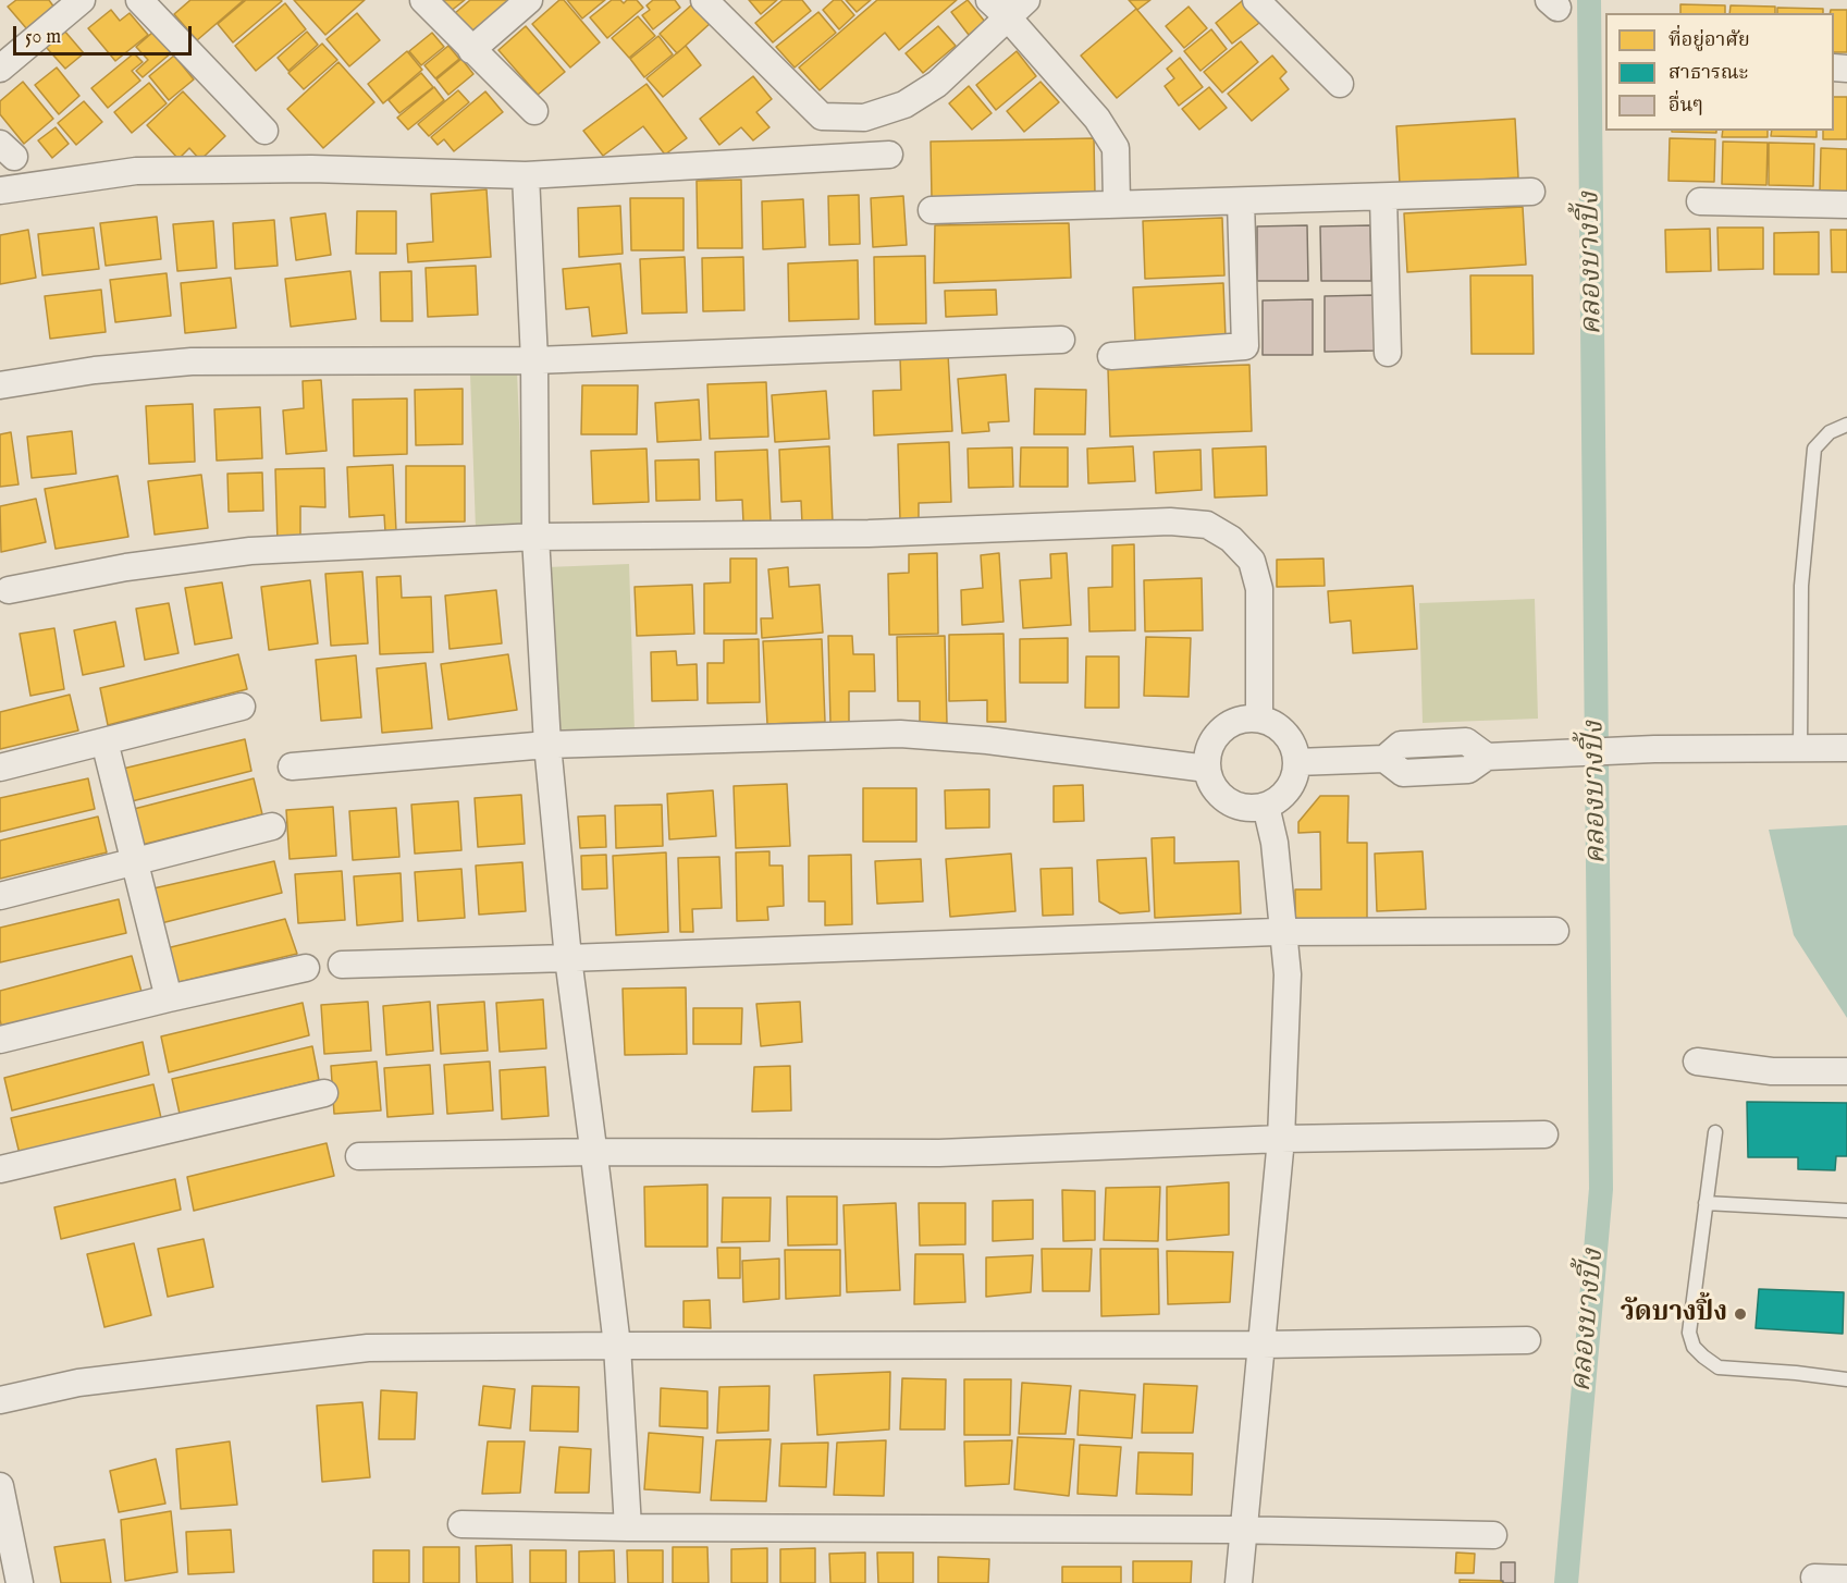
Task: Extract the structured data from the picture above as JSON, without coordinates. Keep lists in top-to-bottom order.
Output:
{
  "water": ["คลองบางปิ้ง"],
  "places": ["วัดบางปิ้ง"],
  "legend": ["ที่อยู่อาศัย", "สาธารณะ", "อื่นๆ"],
  "scale_bar": "50 m"
}
